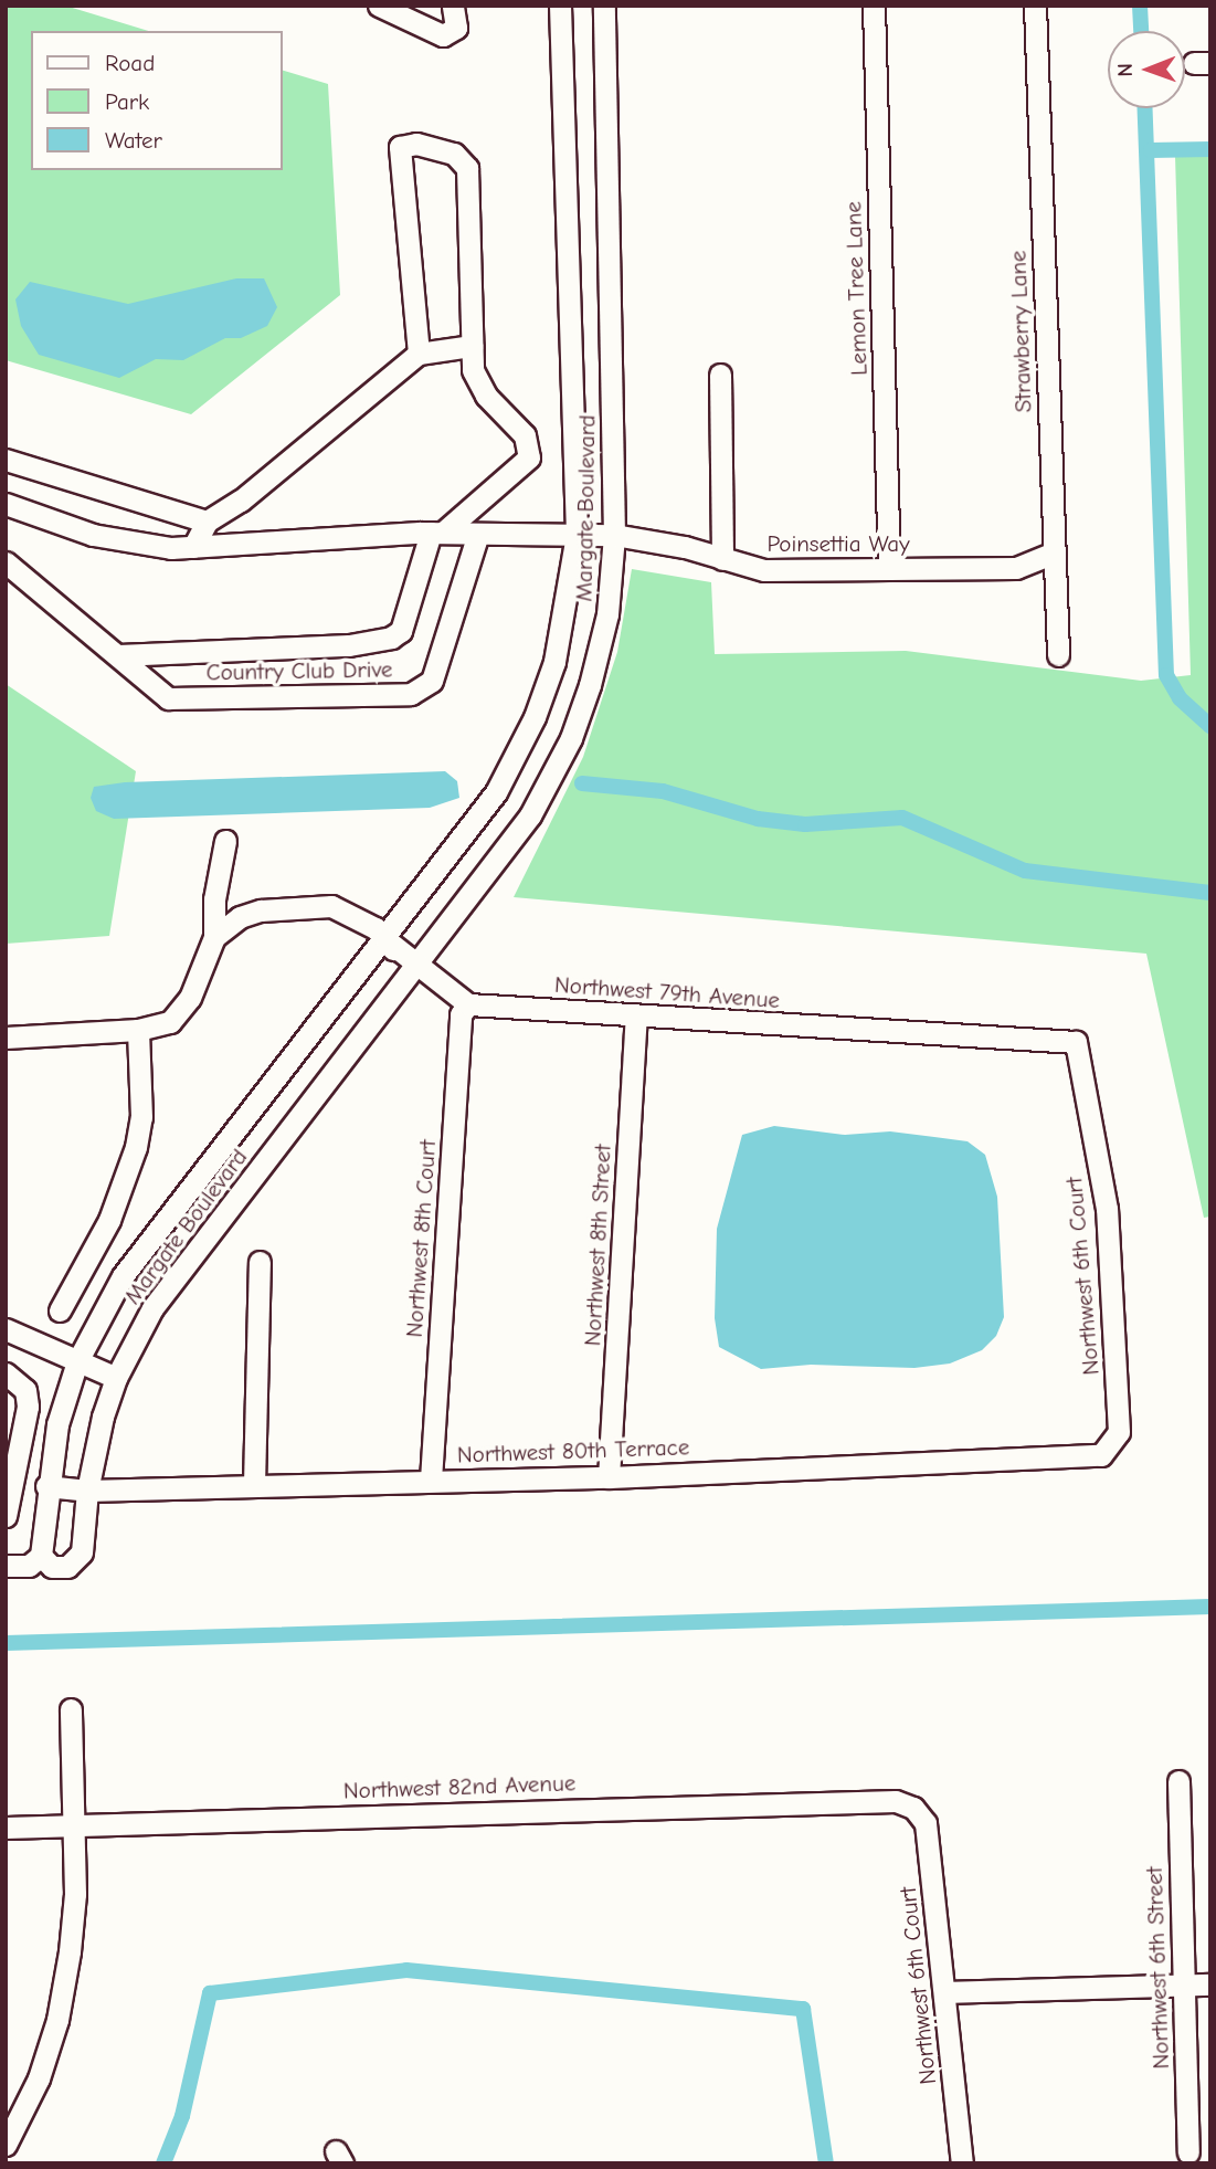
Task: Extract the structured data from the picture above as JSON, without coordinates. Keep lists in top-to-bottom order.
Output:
{
  "streets": {
    "street": [
      "Lemon Tree Lane",
      "Strawberry Lane",
      "Margate Boulevard",
      "Poinsettia Way",
      "Country Club Drive",
      "Northwest 79th Avenue",
      "Northwest 8th Court",
      "Northwest 8th Street",
      "Northwest 6th Court",
      "Northwest 80th Terrace",
      "Northwest 82nd Avenue",
      "Northwest 6th Street"
    ]
  },
  "crossings": [
    ["Lemon Tree Lane", "Poinsettia Way"],
    ["Strawberry Lane", "Poinsettia Way"],
    ["Margate Boulevard", "Poinsettia Way"],
    ["Margate Boulevard", "Northwest 80th Terrace"],
    ["Northwest 79th Avenue", "Northwest 8th Court"],
    ["Northwest 79th Avenue", "Northwest 8th Street"],
    ["Northwest 79th Avenue", "Northwest 6th Court"],
    ["Northwest 8th Court", "Northwest 80th Terrace"],
    ["Northwest 8th Street", "Northwest 80th Terrace"],
    ["Northwest 6th Court", "Northwest 80th Terrace"],
    ["Northwest 6th Court", "Northwest 82nd Avenue"]
  ],
  "legend": ["Road", "Park", "Water"],
  "north": "left"
}
